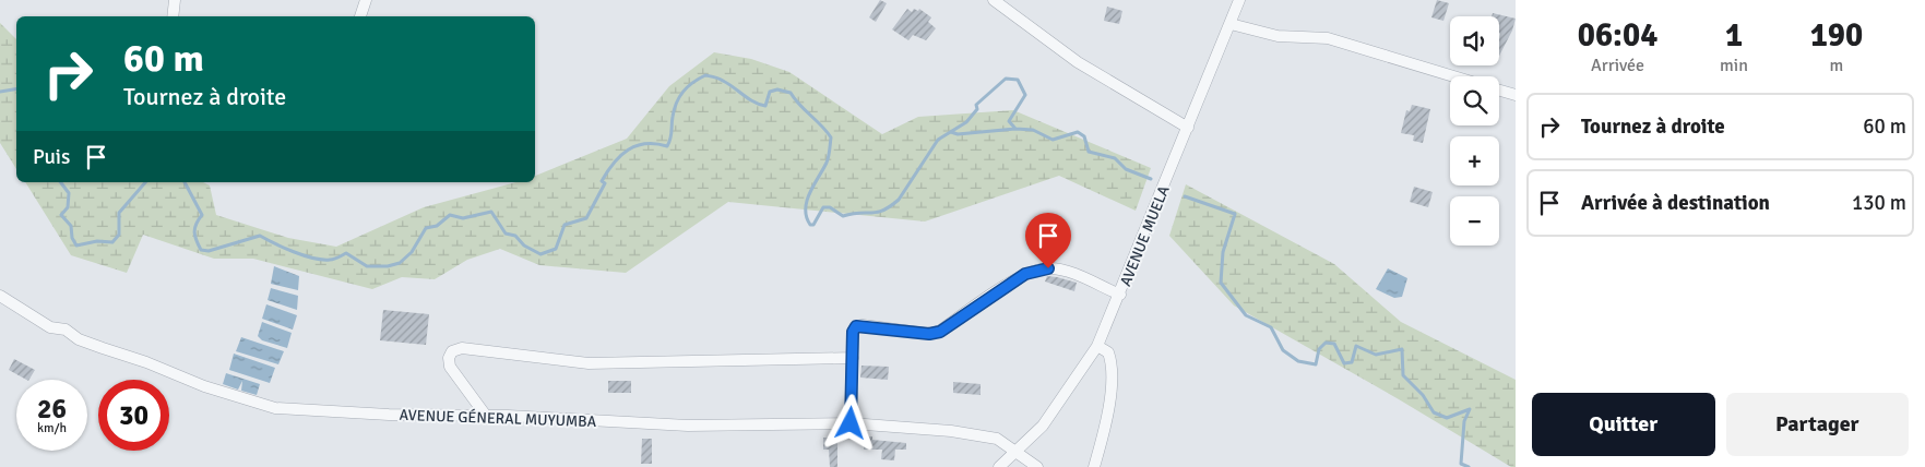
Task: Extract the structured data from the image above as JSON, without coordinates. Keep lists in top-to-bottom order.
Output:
{
  "streets": {
    "street": ["AVENUE MUELA", "AVENUE GÉNERAL MUYUMBA"]
  },
  "crossings": [
    ["AVENUE MUELA", "AVENUE GÉNERAL MUYUMBA"]
  ],
  "page": {
    "eta": [
      "06:04",
      "Arrivée",
      "1",
      "min",
      "190",
      "m"
    ],
    "map_buttons": ["+", "−"],
    "turn": ["60 m", "Tournez à droite"],
    "list": [
      {
        "name": "Tournez à droite",
        "value": "60 m"
      },
      {
        "name": "Arrivée à destination",
        "value": "130 m"
      }
    ],
    "then": "Puis",
    "speed": "26 km/h",
    "limit": "30",
    "buttons": ["Quitter", "Partager"]
  }
}
